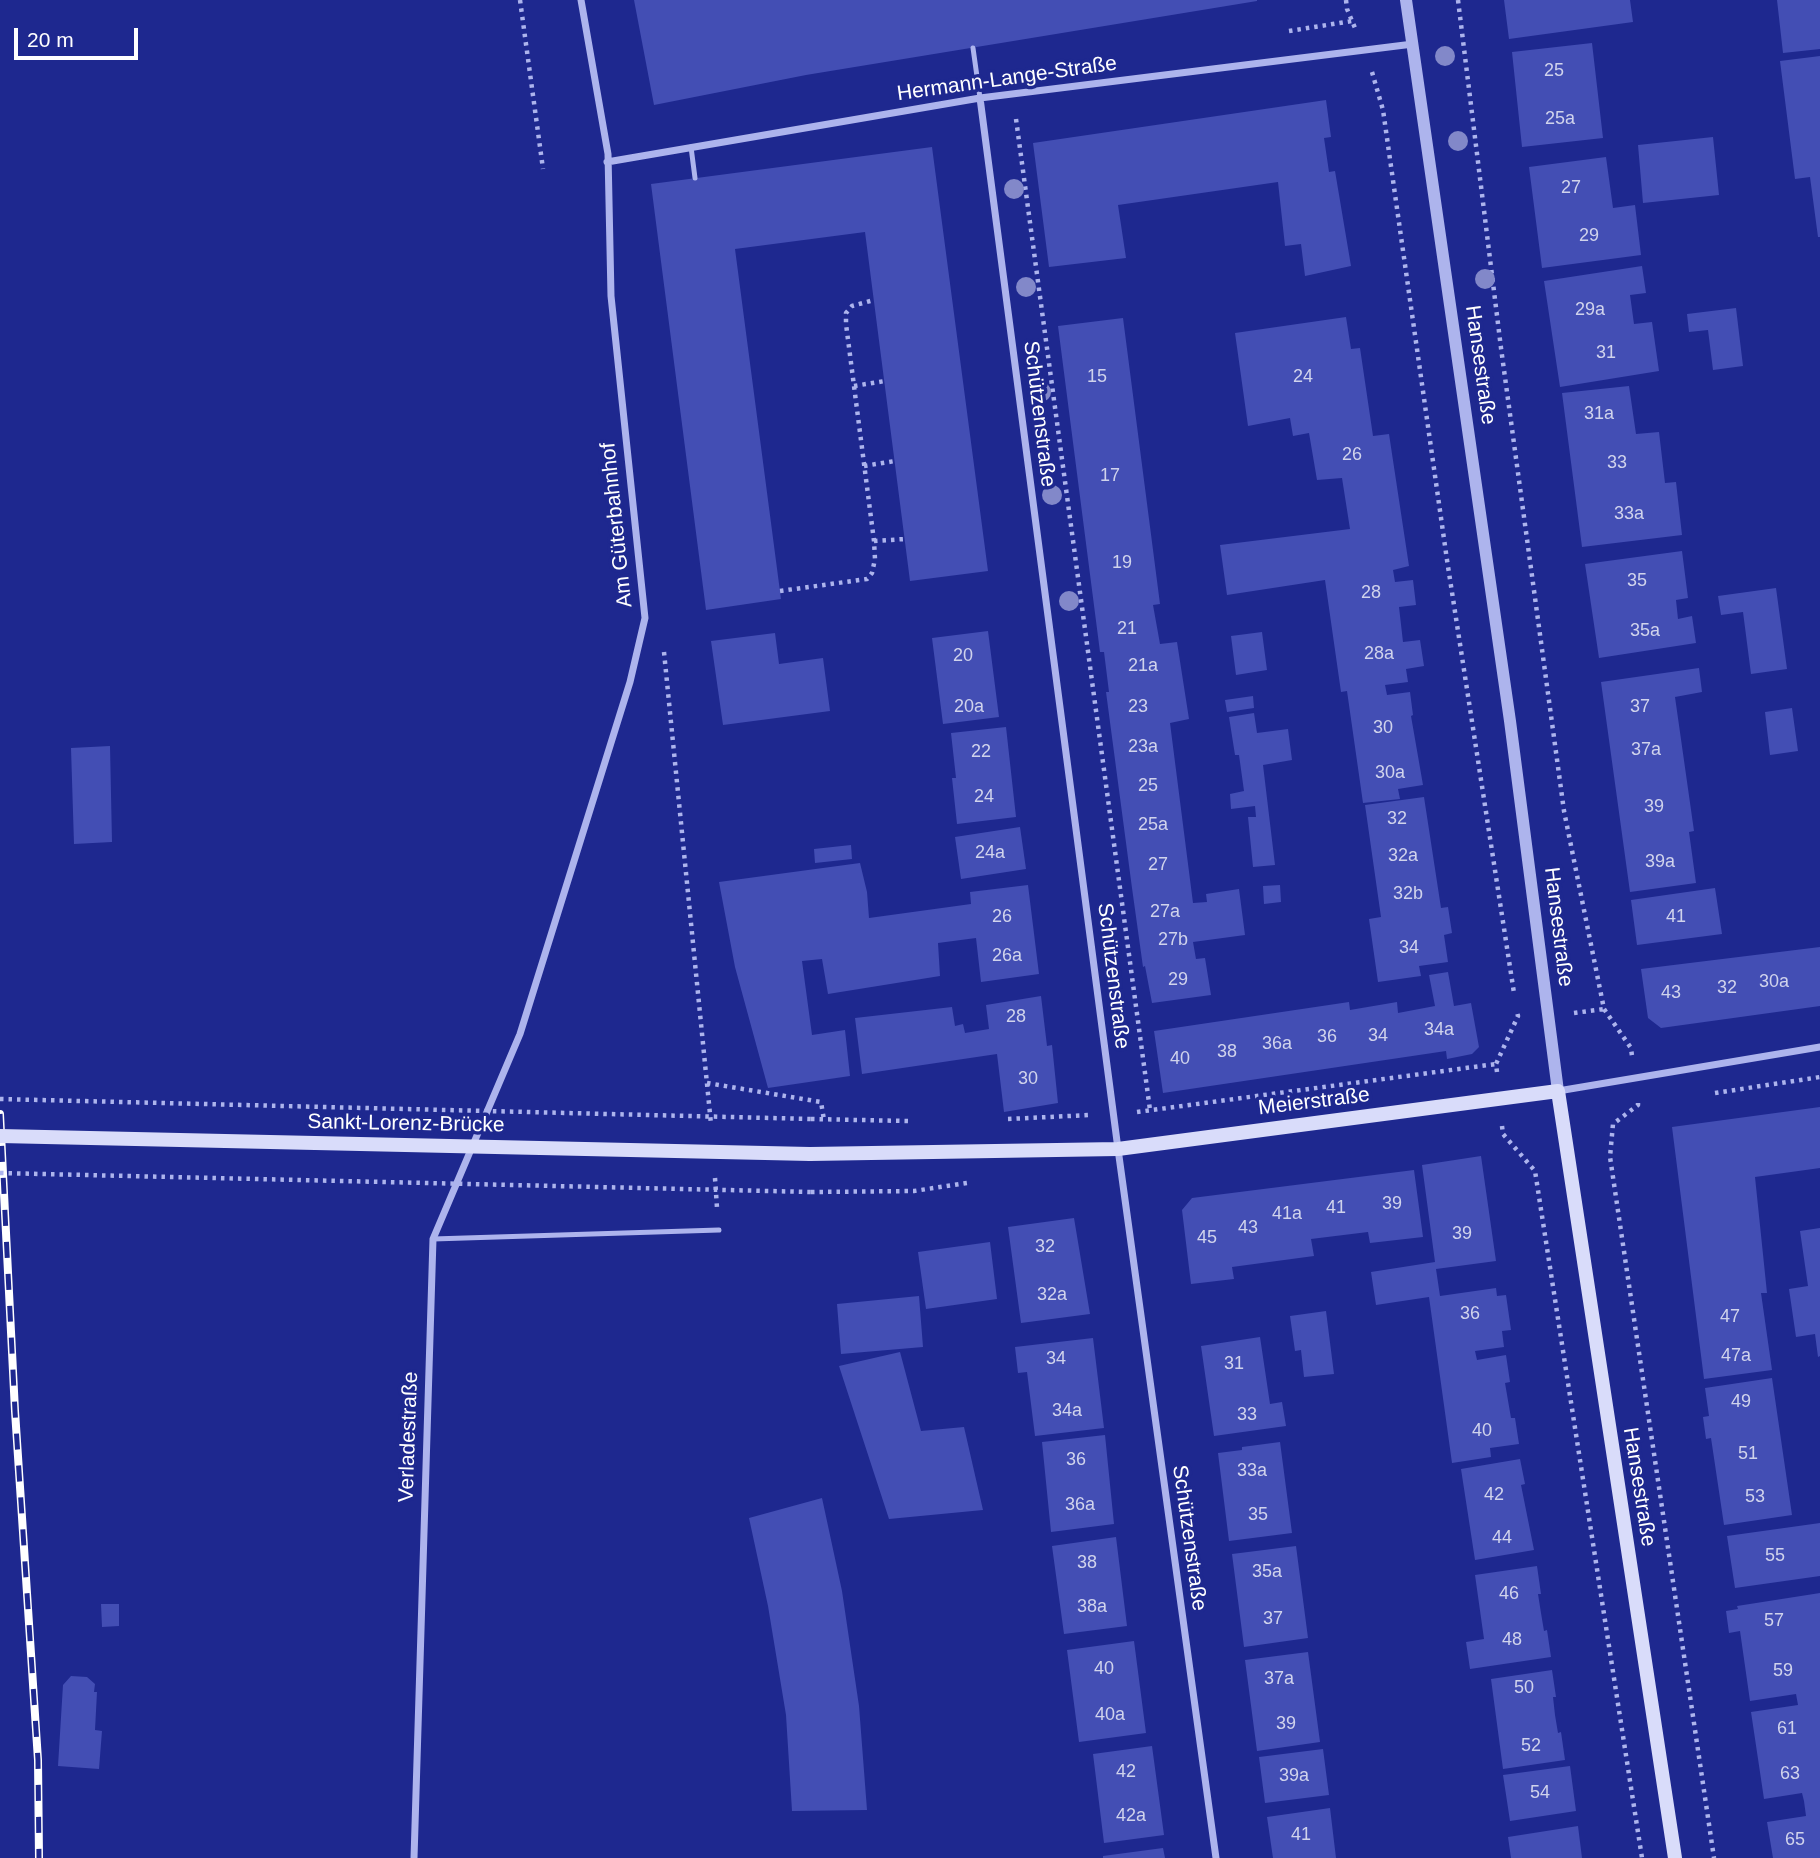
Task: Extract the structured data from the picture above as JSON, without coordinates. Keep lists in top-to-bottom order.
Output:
{
  "streets": {
    "main road": ["Hansestraße", "Meierstraße", "Sankt-Lorenz-Brücke"],
    "street": [
      "Hermann-Lange-Straße",
      "Schützenstraße",
      "Am Güterbahnhof",
      "Verladestraße"
    ]
  },
  "crossings": [
    ["Hermann-Lange-Straße", "Hansestraße"],
    ["Hermann-Lange-Straße", "Schützenstraße"],
    ["Hermann-Lange-Straße", "Am Güterbahnhof"],
    ["Hansestraße", "Meierstraße"],
    ["Schützenstraße", "Meierstraße"],
    ["Am Güterbahnhof", "Verladestraße"],
    ["Meierstraße", "Sankt-Lorenz-Brücke"]
  ],
  "house_numbers": [
    "25",
    "25a",
    "27",
    "29",
    "29a",
    "31",
    "15",
    "24",
    "31a",
    "26",
    "33",
    "17",
    "33a",
    "19",
    "35",
    "28",
    "21",
    "35a",
    "28a",
    "20",
    "21a",
    "20a",
    "23",
    "37",
    "30",
    "23a",
    "37a",
    "22",
    "30a",
    "25",
    "24",
    "39",
    "32",
    "25a",
    "24a",
    "32a",
    "39a",
    "27",
    "32b",
    "27a",
    "26",
    "41",
    "27b",
    "34",
    "26a",
    "29",
    "30a",
    "32",
    "43",
    "28",
    "34a",
    "34",
    "36",
    "36a",
    "38",
    "40",
    "30",
    "39",
    "41",
    "41a",
    "43",
    "39",
    "45",
    "32",
    "32a",
    "36",
    "47",
    "47a",
    "34",
    "31",
    "49",
    "34a",
    "33",
    "40",
    "51",
    "36",
    "33a",
    "42",
    "53",
    "36a",
    "35",
    "44",
    "55",
    "38",
    "35a",
    "46",
    "38a",
    "37",
    "57",
    "48",
    "40",
    "59",
    "37a",
    "50",
    "40a",
    "39",
    "61",
    "52",
    "42",
    "63",
    "39a",
    "54",
    "42a",
    "41",
    "65"
  ],
  "scale_bar": "20 m"
}
